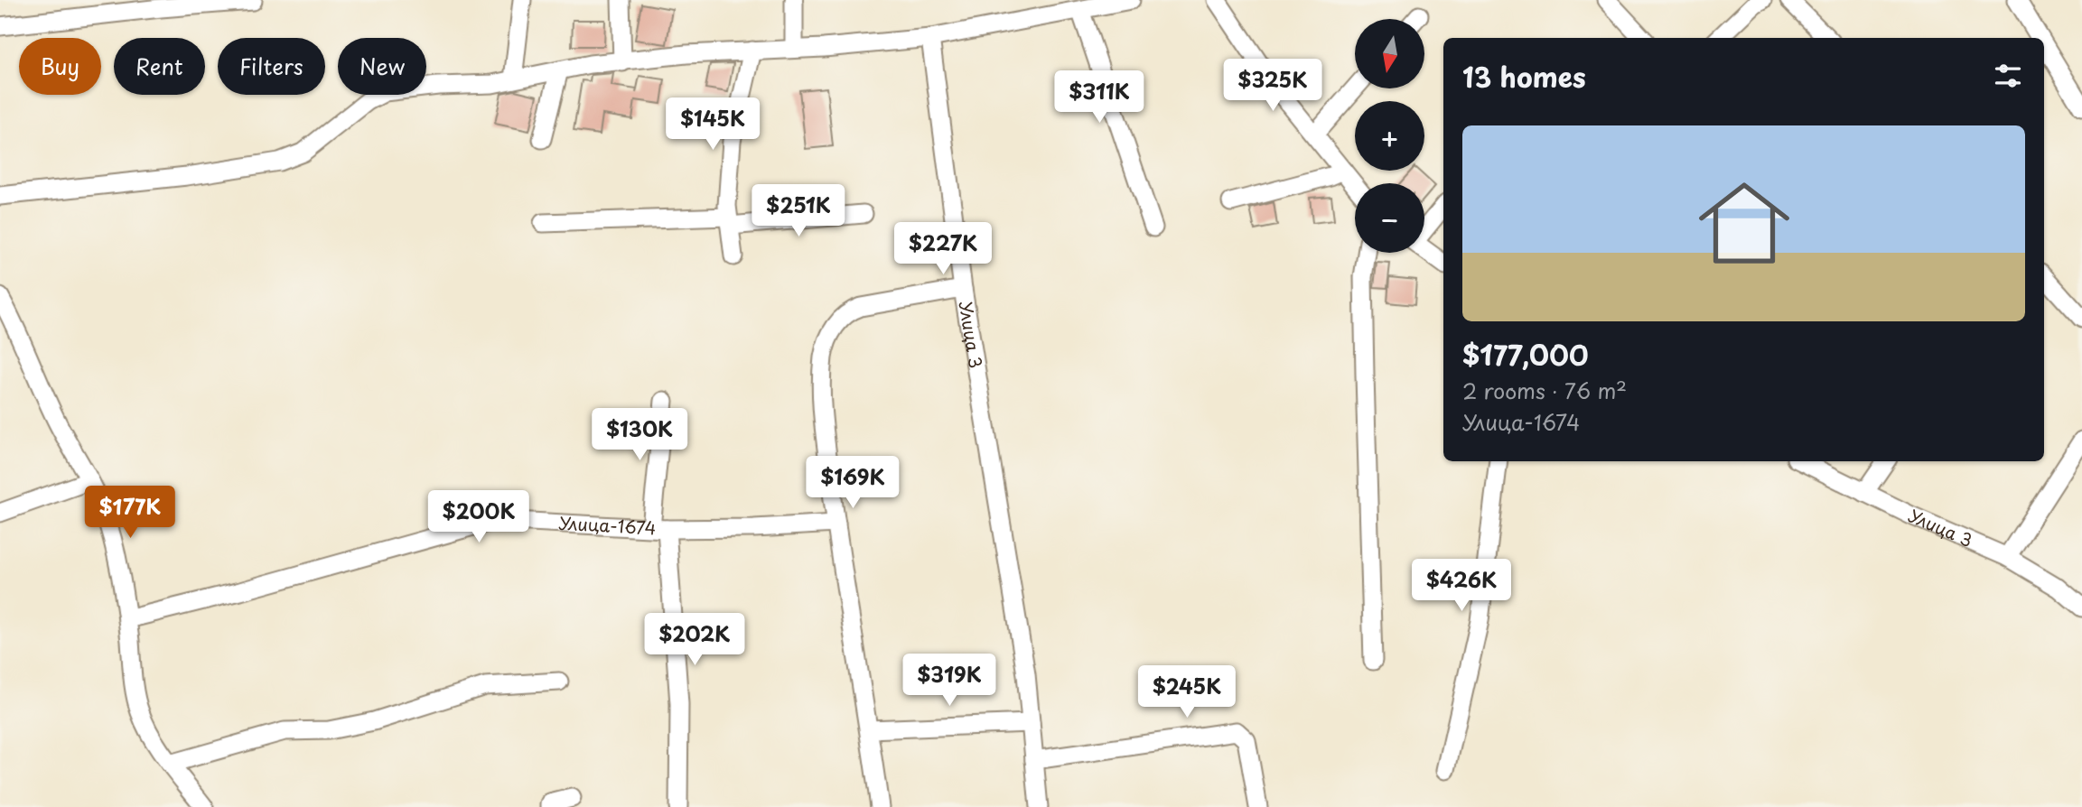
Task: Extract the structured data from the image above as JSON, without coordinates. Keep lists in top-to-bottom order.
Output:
{
  "streets": {
    "street": ["Улица 3", "Улица-1674"]
  },
  "north": "bottom",
  "page": {
    "map_buttons": ["+", "−"],
    "chip": [
      "Buy",
      "Rent",
      "Filters",
      "New"
    ],
    "heading": "13 homes",
    "price": [
      "$325K",
      "$311K",
      "$145K",
      "$251K",
      "$227K",
      "$130K",
      "$169K",
      "$177K",
      "$200K",
      "$426K",
      "$202K",
      "$319K",
      "$245K"
    ],
    "list": [
      {
        "name": "$177,000",
        "note": "2 rooms · 76 m² · Улица-1674"
      }
    ]
  }
}
